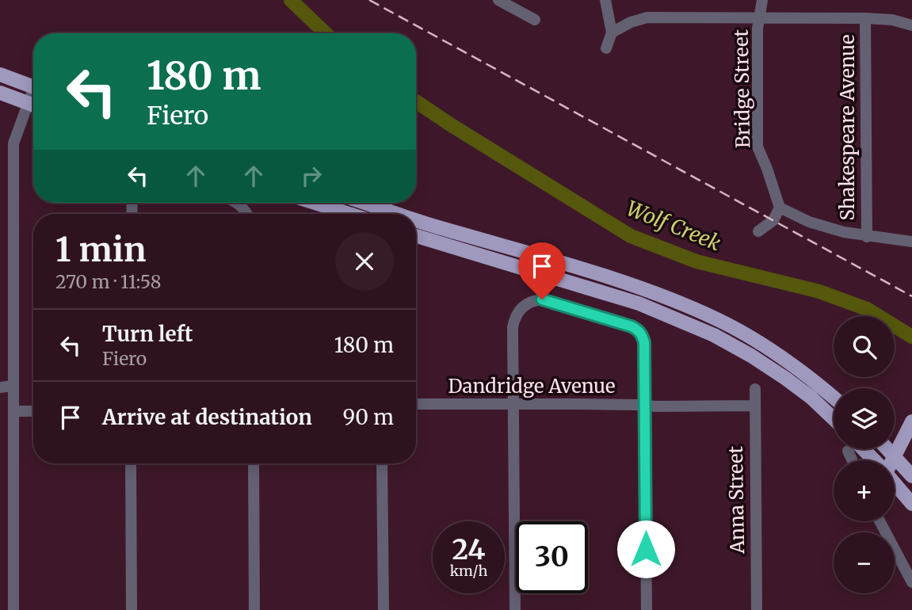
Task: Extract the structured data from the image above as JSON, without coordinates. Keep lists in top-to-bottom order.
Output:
{
  "streets": {
    "street": [
      "Bridge Street",
      "Shakespeare Avenue",
      "Dandridge Avenue",
      "Anna Street"
    ]
  },
  "crossings": [
    ["Dandridge Avenue", "Anna Street"]
  ],
  "water": ["Wolf Creek"],
  "page": {
    "turn": ["180 m", "Fiero"],
    "heading": ["1 min", "270 m · 11:58"],
    "list": [
      {
        "name": "Turn left",
        "note": "Fiero",
        "value": "180 m"
      },
      {
        "name": "Arrive at destination",
        "value": "90 m"
      }
    ],
    "map_buttons": ["+", "−"],
    "speed": "24 km/h",
    "limit": "30"
  }
}
